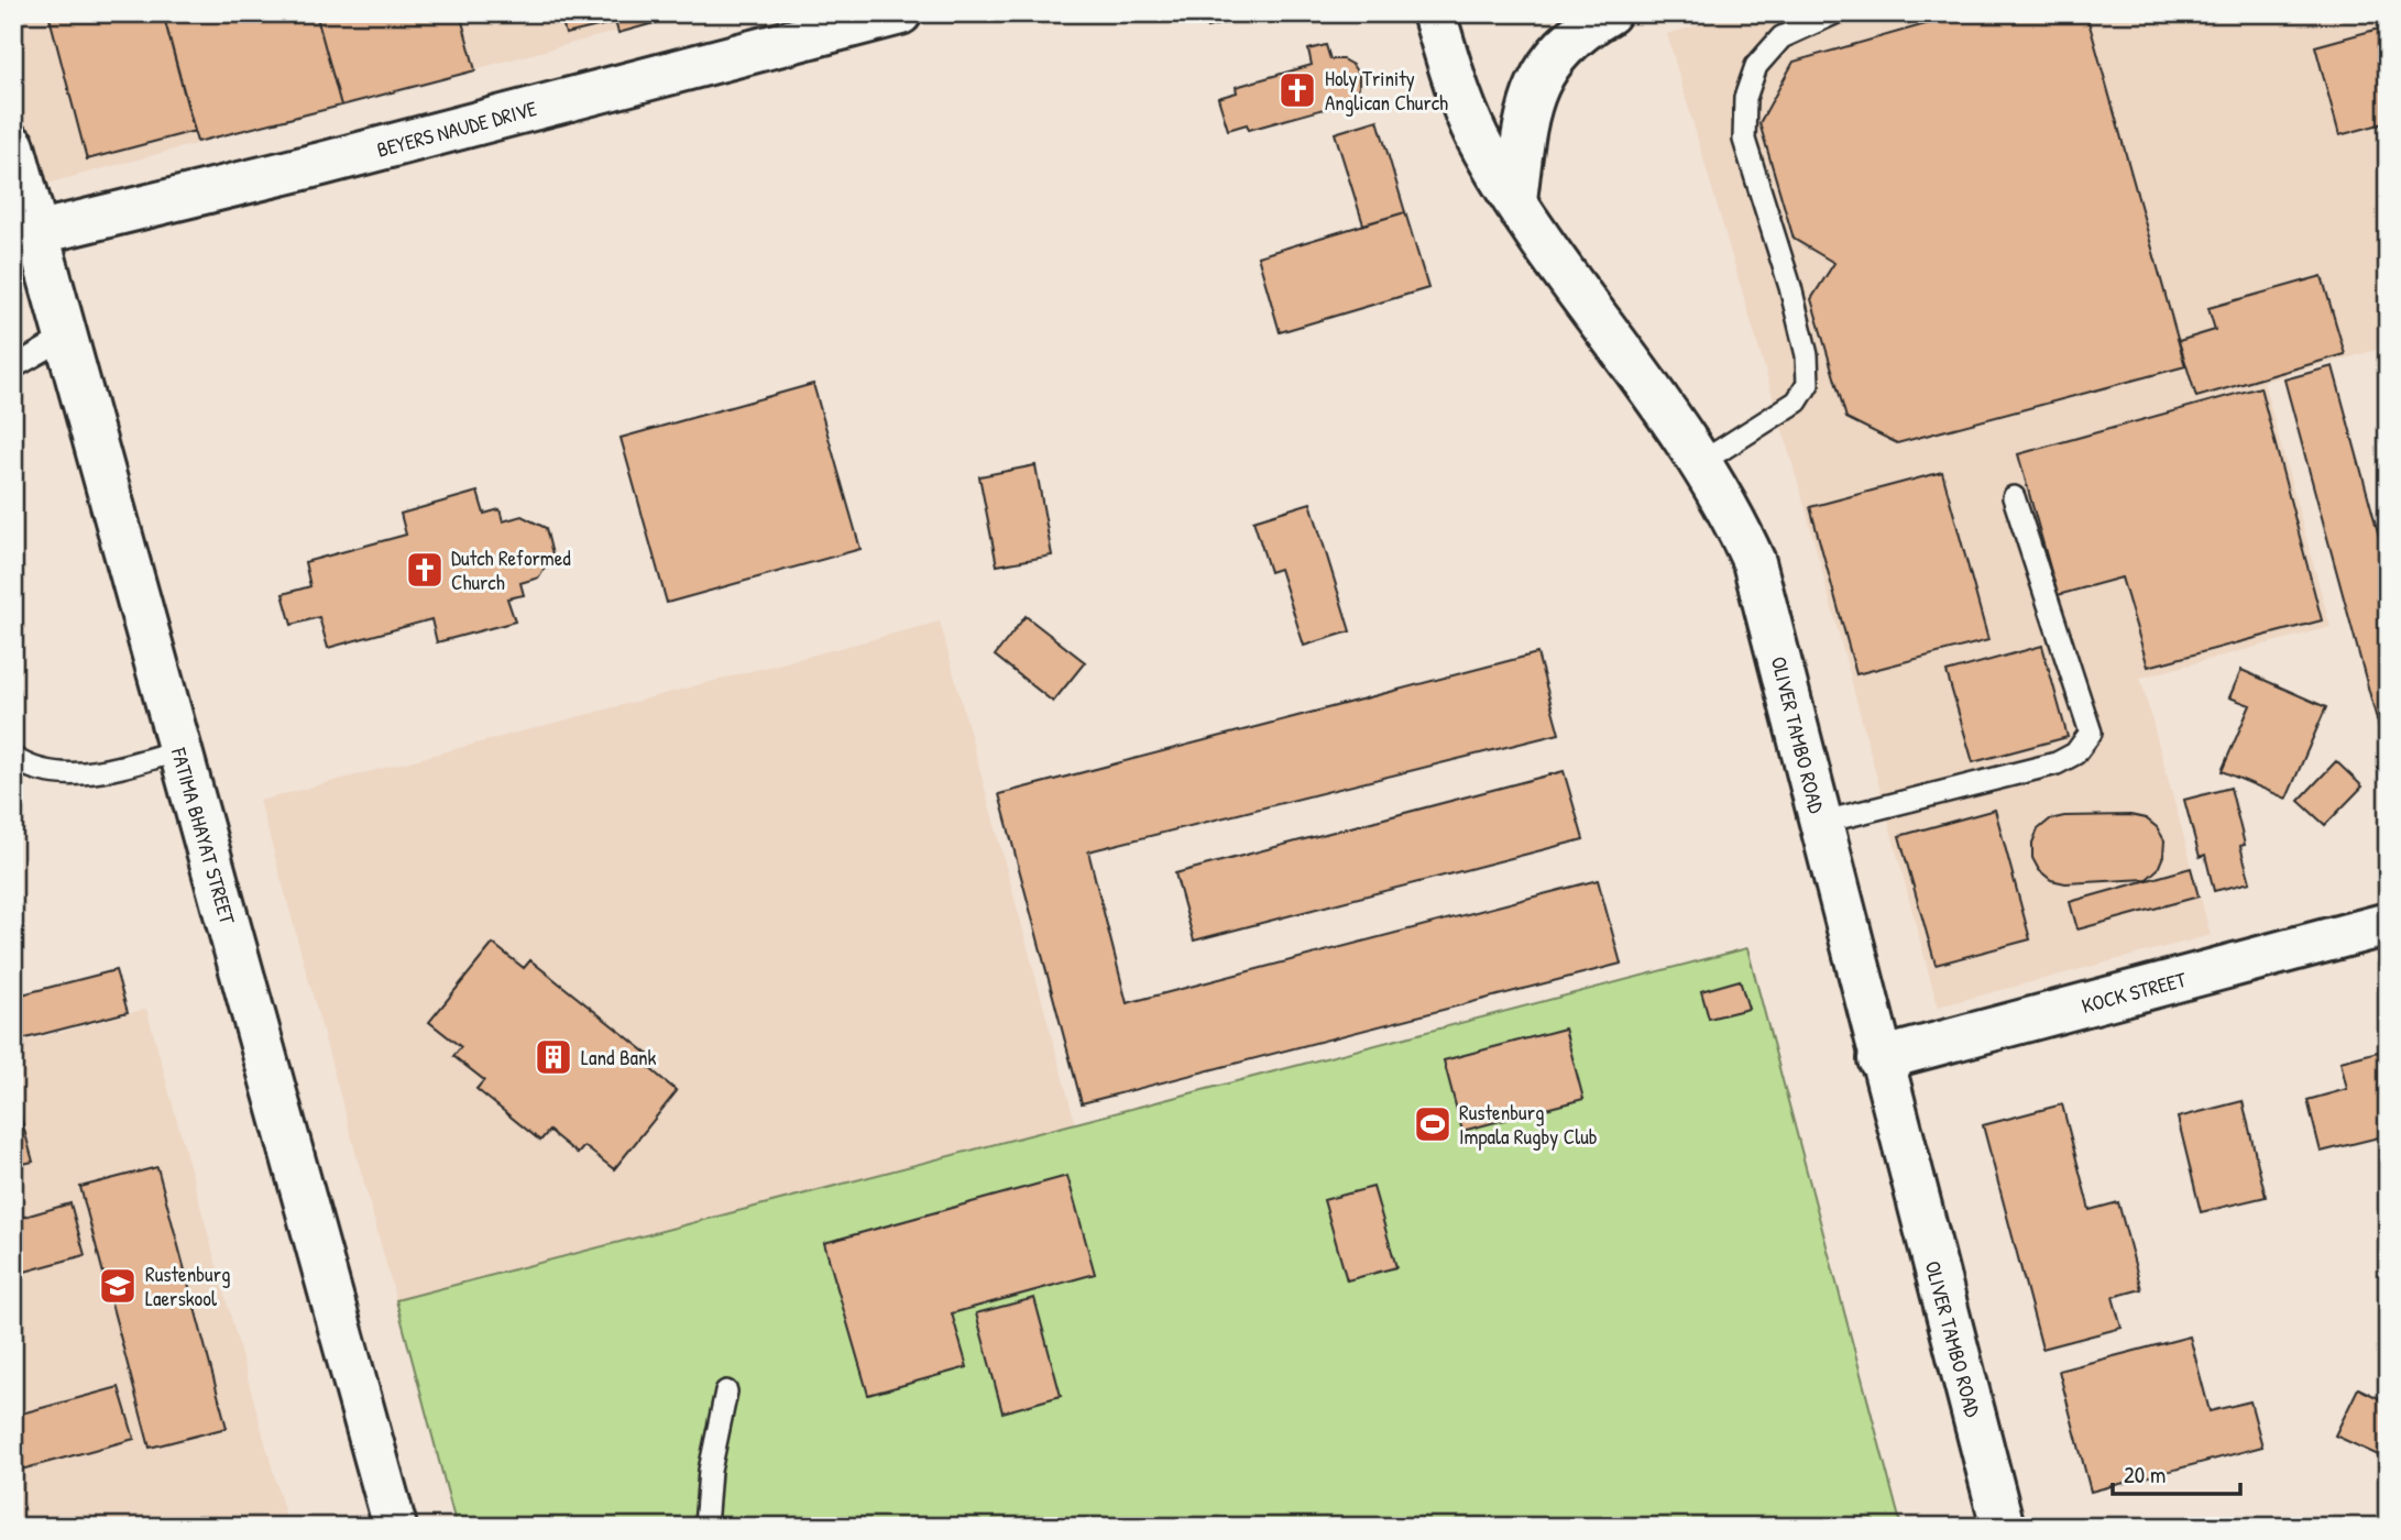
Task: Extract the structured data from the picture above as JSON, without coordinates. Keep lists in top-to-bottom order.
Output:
{
  "streets": {
    "street": [
      "BEYERS NAUDE DRIVE",
      "OLIVER TAMBO ROAD",
      "FATIMA BHAYAT STREET",
      "KOCK STREET"
    ]
  },
  "crossings": [
    ["BEYERS NAUDE DRIVE", "FATIMA BHAYAT STREET"],
    ["OLIVER TAMBO ROAD", "KOCK STREET"]
  ],
  "places": {
    "church": ["Holy Trinity Anglican Church", "Dutch Reformed Church"],
    "building": ["Land Bank"],
    "sports": ["Rustenburg Impala Rugby Club"],
    "school or university": ["Rustenburg Laerskool"]
  },
  "scale_bar": "20 m"
}
